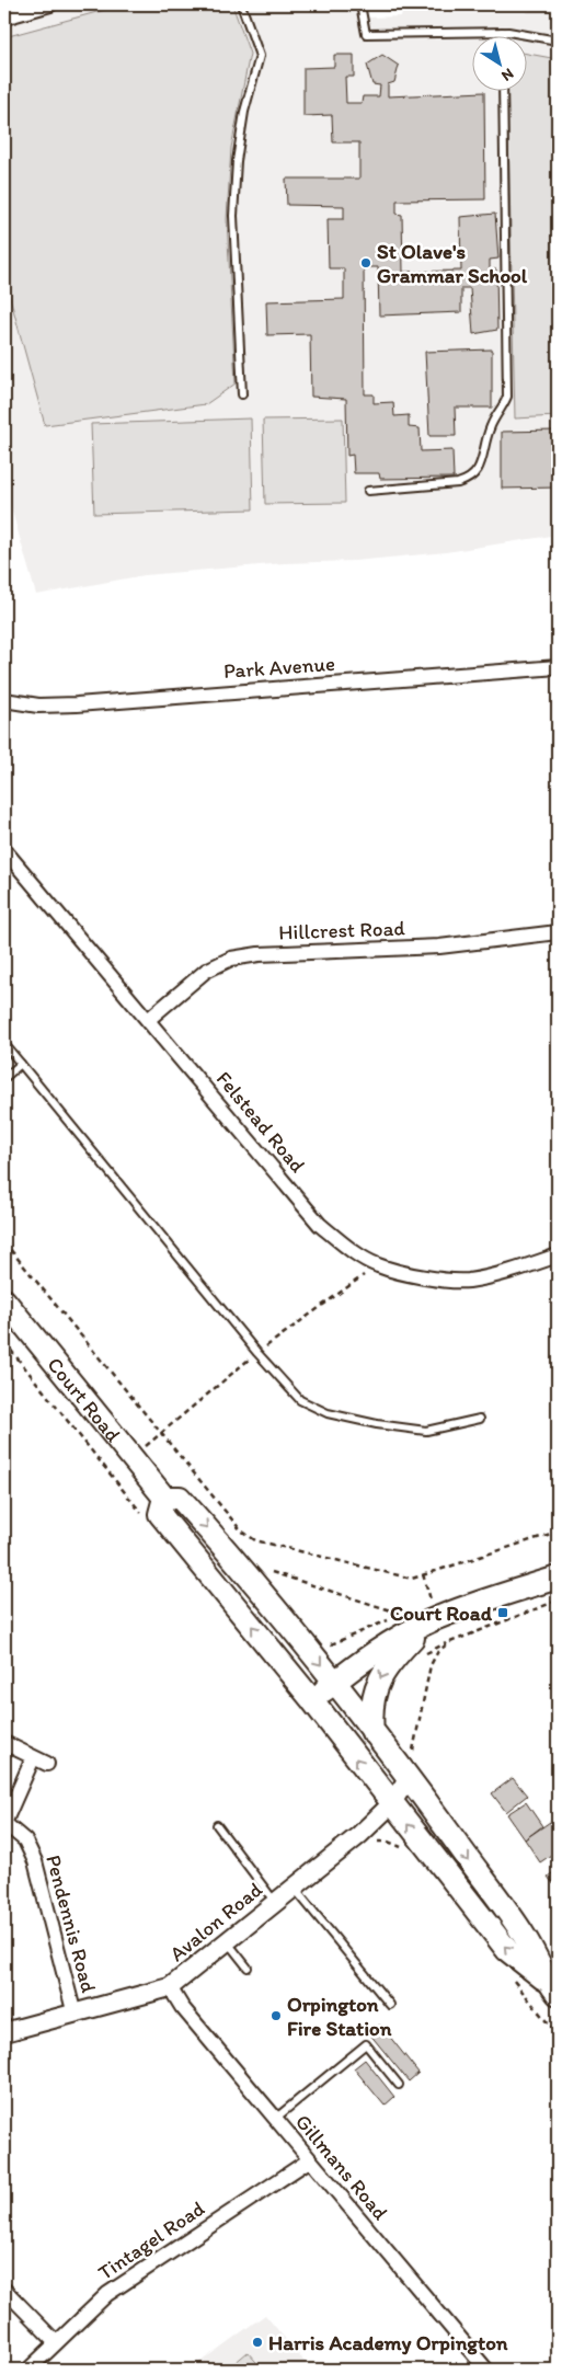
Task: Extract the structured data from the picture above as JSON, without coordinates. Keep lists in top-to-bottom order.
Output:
{
  "streets": {
    "main road": ["Court Road"],
    "street": [
      "Park Avenue",
      "Hillcrest Road",
      "Felstead Road",
      "Avalon Road",
      "Pendennis Road",
      "Gillmans Road",
      "Tintagel Road"
    ]
  },
  "crossings": [
    ["Hillcrest Road", "Felstead Road"],
    ["Avalon Road", "Pendennis Road"],
    ["Avalon Road", "Gillmans Road"],
    ["Gillmans Road", "Tintagel Road"]
  ],
  "places": {
    "other": ["St Olave's Grammar School", "Orpington Fire Station", "Harris Academy Orpington"],
    "transit": ["Court Road"]
  },
  "north": "bottom right"
}
